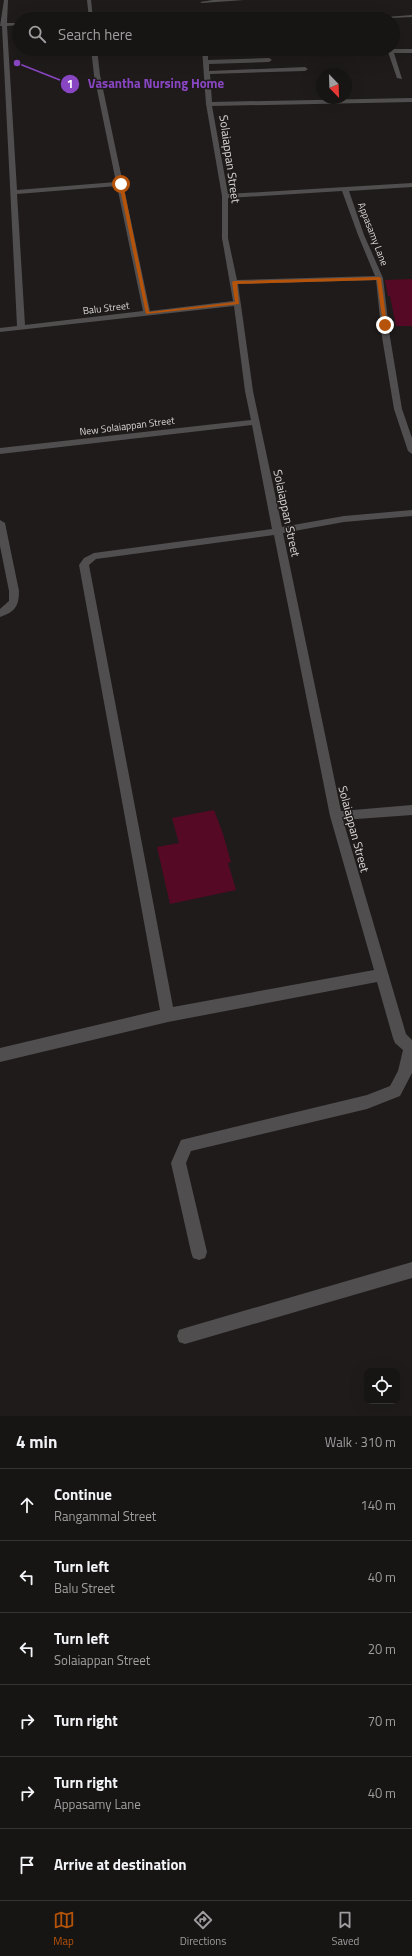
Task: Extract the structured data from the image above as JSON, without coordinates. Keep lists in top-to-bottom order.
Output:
{
  "streets": {
    "street": [
      "Solaiappan Street",
      "Appasamy Lane",
      "Balu Street",
      "New Solaiappan Street"
    ]
  },
  "crossings": [
    ["Solaiappan Street", "Balu Street"],
    ["Solaiappan Street", "New Solaiappan Street"]
  ],
  "places": ["Vasantha Nursing Home"],
  "north": "bottom right",
  "page": {
    "search": "Search here",
    "heading": ["4 min", "Walk · 310 m"],
    "list": [
      ["Continue", "Rangammal Street", "140 m"],
      ["Turn left", "Balu Street", "40 m"],
      ["Turn left", "Solaiappan Street", "20 m"],
      ["Turn right", "70 m"],
      ["Turn right", "Appasamy Lane", "40 m"],
      "Arrive at destination"
    ],
    "nav": ["Map", "Directions", "Saved"]
  }
}
